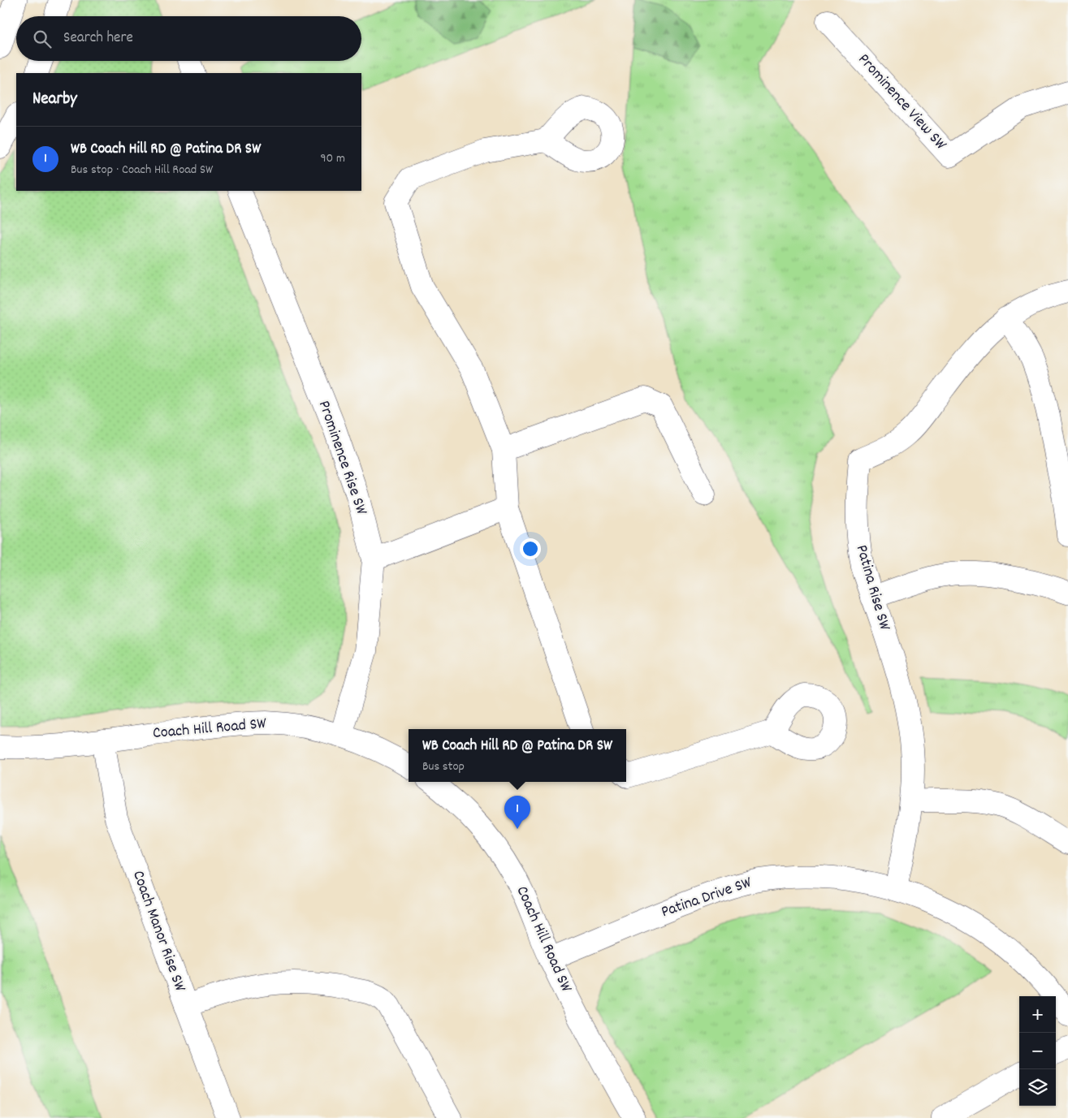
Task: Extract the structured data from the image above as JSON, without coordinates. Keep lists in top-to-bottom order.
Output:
{
  "streets": {
    "street": [
      "Prominence View SW",
      "Prominence Rise SW",
      "Patina Rise SW",
      "Coach Hill Road SW",
      "Patina Drive SW",
      "Coach Manor Rise SW"
    ]
  },
  "crossings": [
    ["Prominence Rise SW", "Coach Hill Road SW"],
    ["Patina Rise SW", "Patina Drive SW"],
    ["Coach Hill Road SW", "Patina Drive SW"],
    ["Coach Hill Road SW", "Coach Manor Rise SW"]
  ],
  "page": {
    "search": "Search here",
    "heading": "Nearby",
    "list": [
      {
        "mark": "1",
        "name": "WB Coach Hill RD @ Patina DR SW",
        "note": "Bus stop · Coach Hill Road SW",
        "value": "90 m"
      }
    ],
    "popup": ["WB Coach Hill RD @ Patina DR SW", "Bus stop"],
    "pins": "1",
    "map_buttons": ["+", "−"]
  }
}
